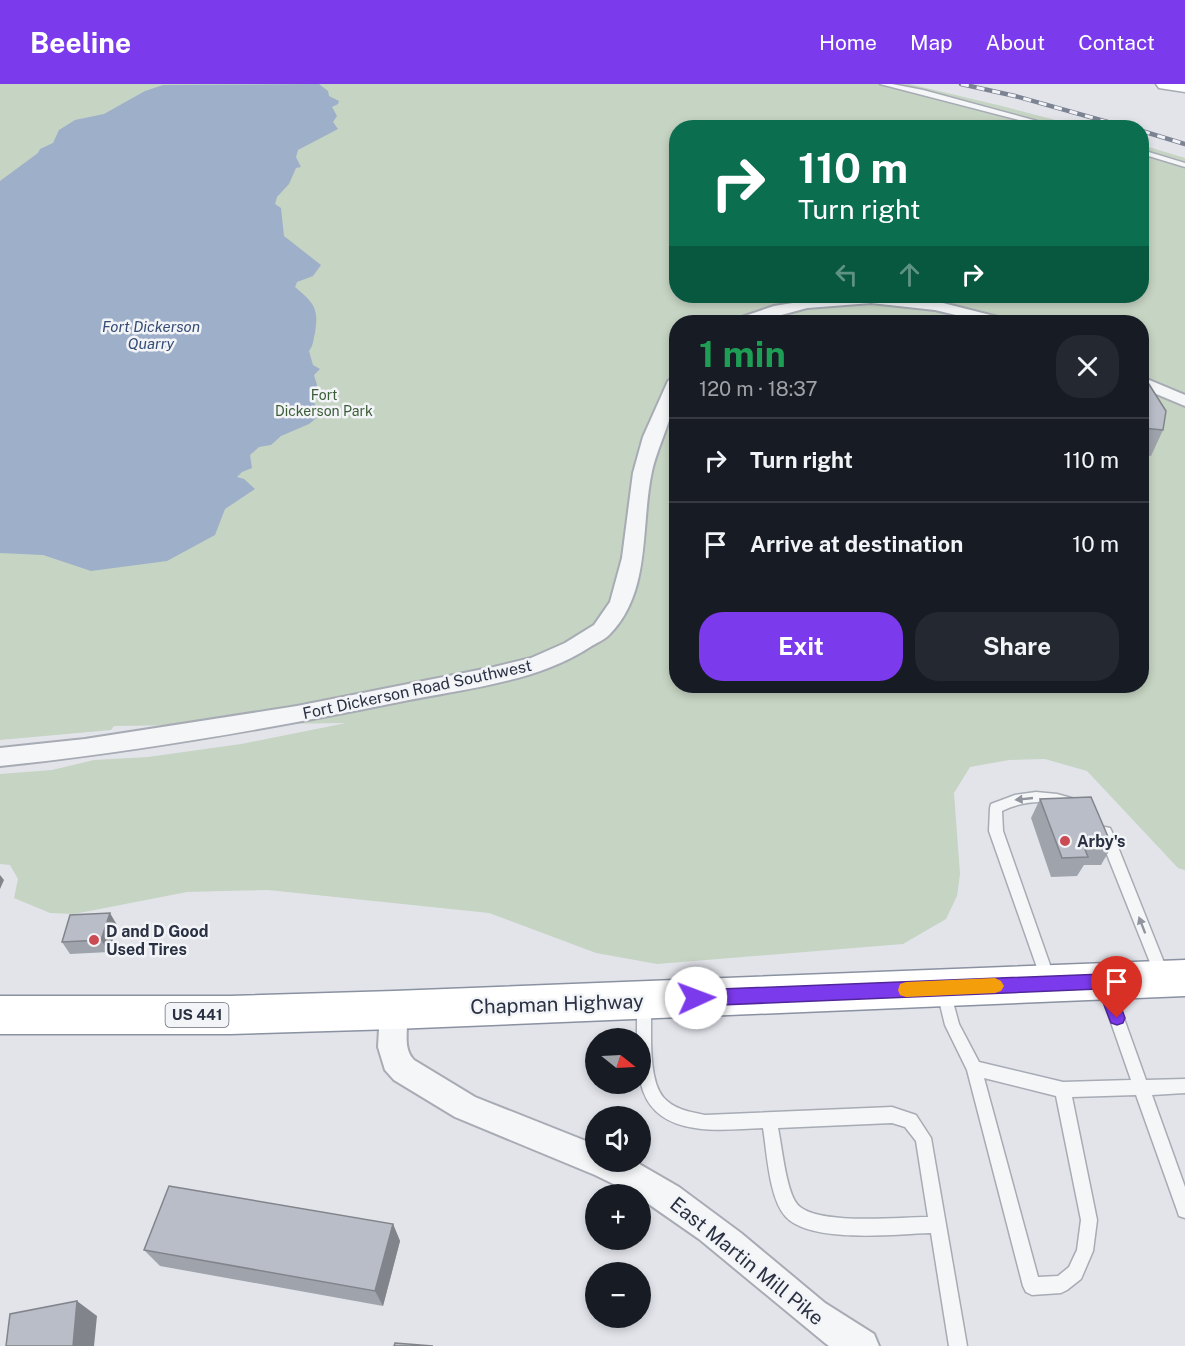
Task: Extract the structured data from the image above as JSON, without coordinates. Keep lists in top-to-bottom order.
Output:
{
  "streets": {
    "main road": ["Chapman Highway", "US 441"],
    "street": ["Fort Dickerson Road Southwest", "East Martin Mill Pike"]
  },
  "crossings": [
    ["Chapman Highway", "East Martin Mill Pike"]
  ],
  "water": ["Fort Dickerson Quarry"],
  "parks": ["Fort Dickerson Park"],
  "places": ["Arby's", "D and D Good Used Tires"],
  "north": "right",
  "page": {
    "header": "Beeline",
    "nav": [
      "Home",
      "Map",
      "About",
      "Contact"
    ],
    "turn": ["110 m", "Turn right"],
    "heading": ["1 min", "120 m · 18:37"],
    "list": [
      {
        "name": "Turn right",
        "value": "110 m"
      },
      {
        "name": "Arrive at destination",
        "value": "10 m"
      }
    ],
    "buttons": ["Exit", "Share"],
    "map_buttons": ["+", "−"]
  }
}
